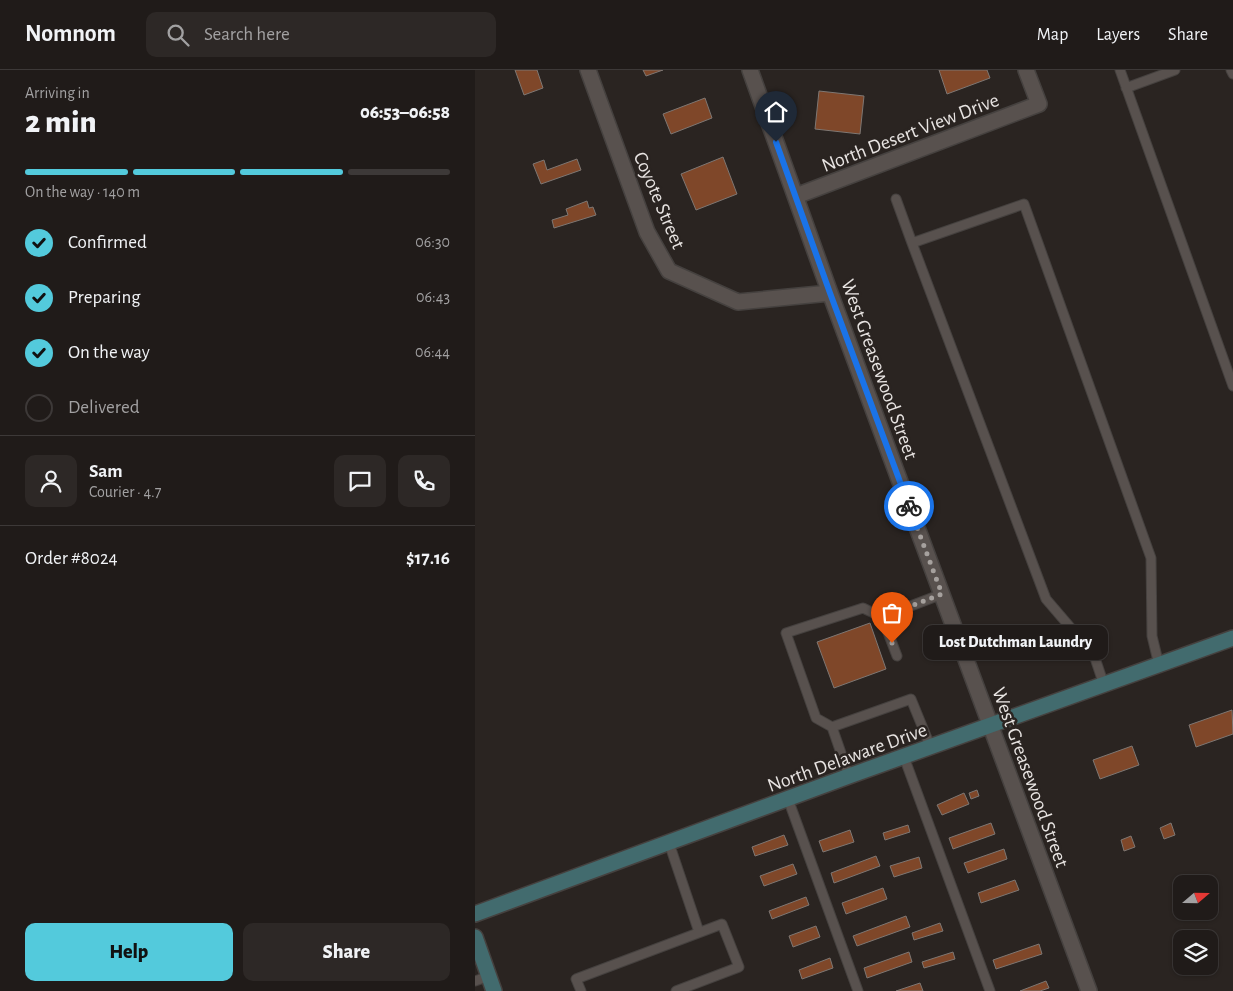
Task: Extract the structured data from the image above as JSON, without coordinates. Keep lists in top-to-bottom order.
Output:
{
  "streets": {
    "street": [
      "North Desert View Drive",
      "Coyote Street",
      "West Greasewood Street",
      "North Delaware Drive"
    ]
  },
  "crossings": [
    ["North Desert View Drive", "West Greasewood Street"],
    ["Coyote Street", "West Greasewood Street"],
    ["West Greasewood Street", "North Delaware Drive"]
  ],
  "places": ["Lost Dutchman Laundry"],
  "north": "right",
  "page": {
    "header": "Nomnom",
    "search": "Search here",
    "nav": ["Map", "Layers", "Share"],
    "heading": ["2 min", "Arriving in", "06:53–06:58"],
    "panel": [
      "Sam",
      "Courier · 4.7",
      "Order #8024",
      "$17.16"
    ],
    "bar": "On the way · 140 m",
    "list": [
      ["Confirmed", "06:30"],
      ["Preparing", "06:43"],
      ["On the way", "06:44"],
      "Delivered"
    ],
    "bubble": "Lost Dutchman Laundry",
    "buttons": ["Help", "Share"]
  }
}
